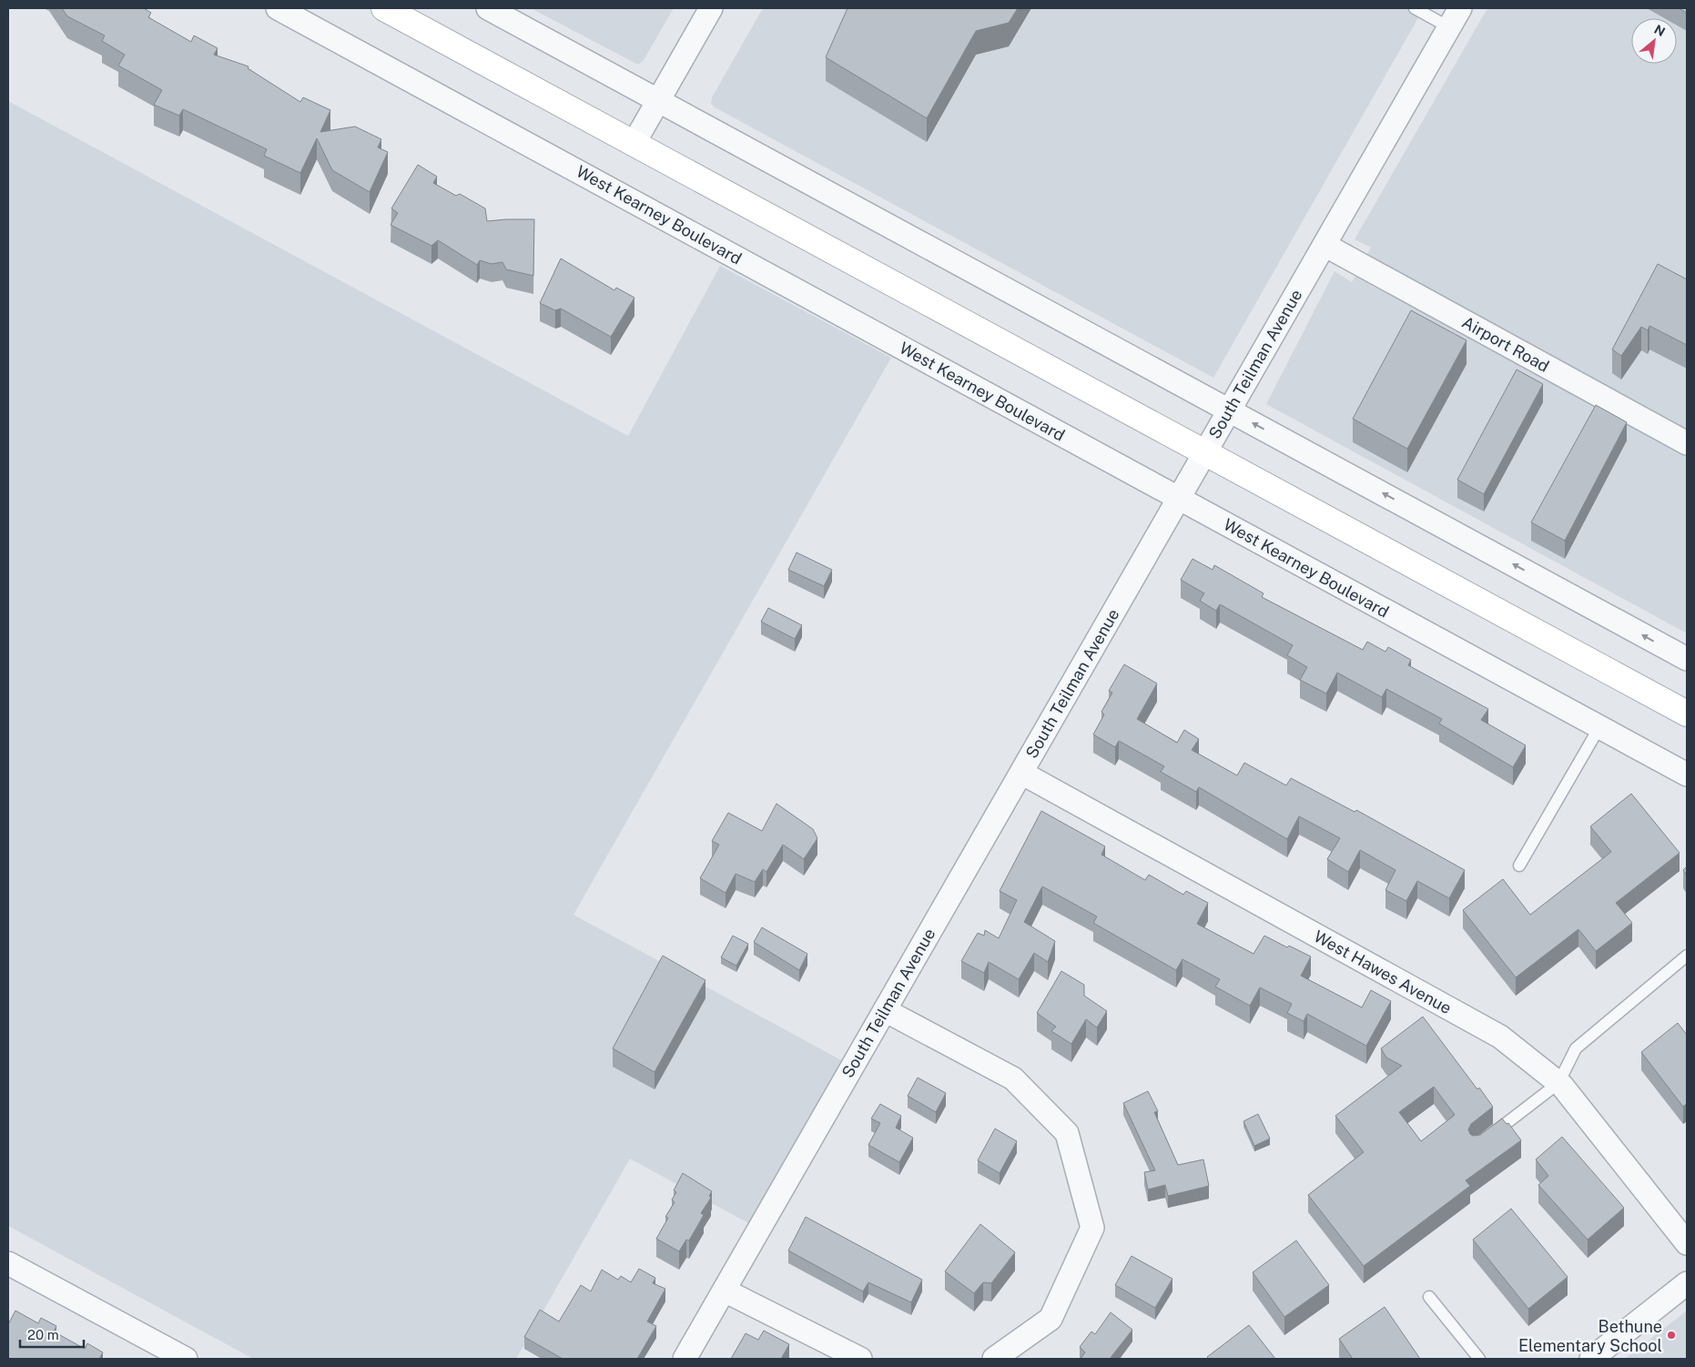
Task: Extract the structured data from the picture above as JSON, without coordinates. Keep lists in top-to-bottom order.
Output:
{
  "streets": {
    "street": [
      "West Kearney Boulevard",
      "Airport Road",
      "South Teilman Avenue",
      "West Hawes Avenue"
    ]
  },
  "crossings": [
    ["West Kearney Boulevard", "South Teilman Avenue"],
    ["Airport Road", "South Teilman Avenue"],
    ["South Teilman Avenue", "West Hawes Avenue"]
  ],
  "places": ["Bethune Elementary School"],
  "scale_bar": "20 m",
  "north": "top right"
}
